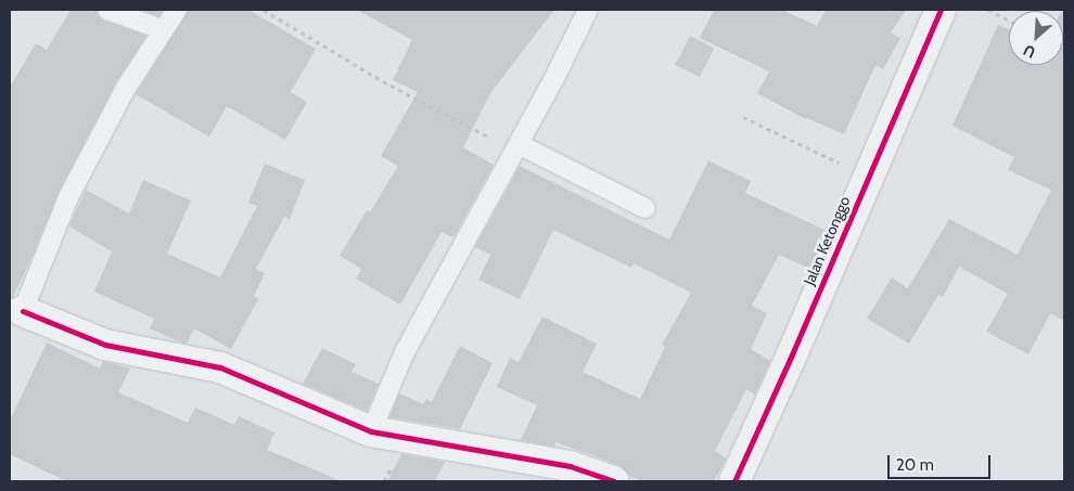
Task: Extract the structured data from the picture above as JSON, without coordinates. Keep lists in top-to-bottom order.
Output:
{
  "streets": {
    "street": ["Jalan Ketonggo"]
  },
  "scale_bar": "20 m",
  "north": "bottom left"
}
